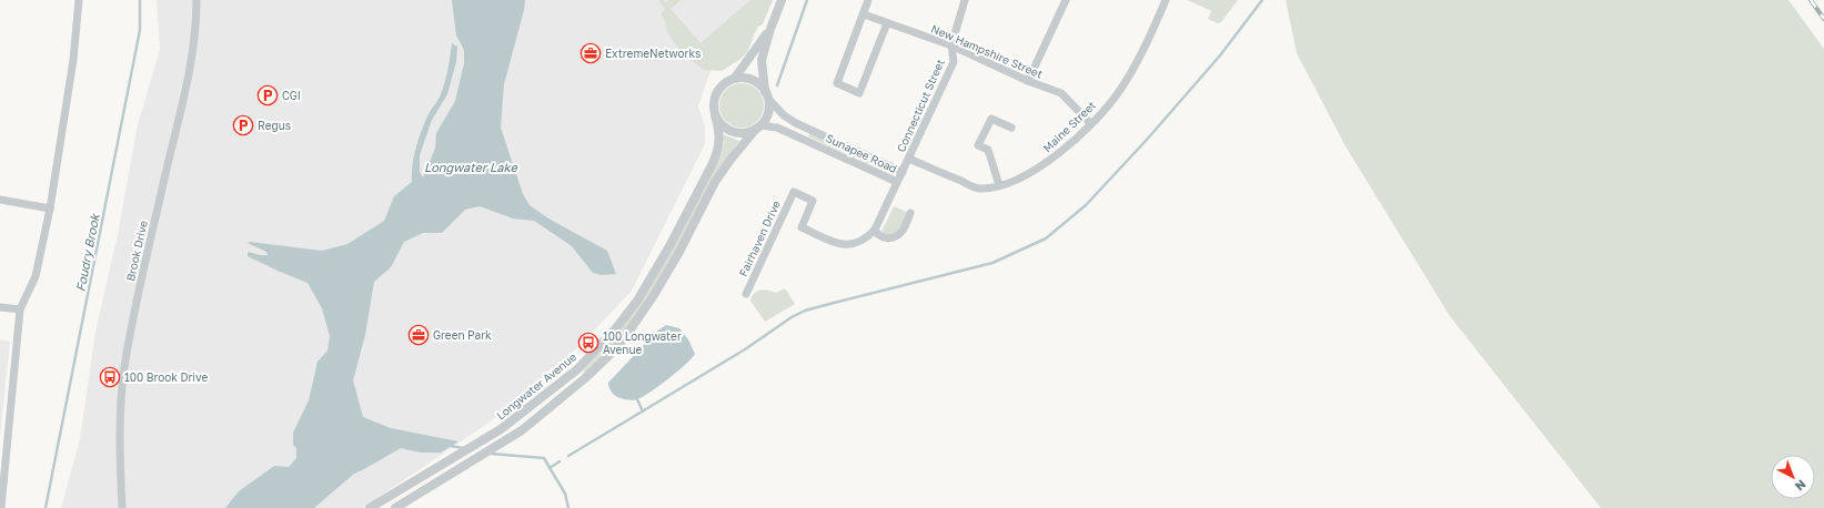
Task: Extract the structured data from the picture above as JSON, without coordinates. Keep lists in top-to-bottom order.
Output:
{
  "streets": {
    "street": [
      "New Hampshire Street",
      "Connecticut Street",
      "Maine Street",
      "Sunapee Road",
      "Fairhaven Drive",
      "Brook Drive",
      "Longwater Avenue"
    ]
  },
  "crossings": [
    ["New Hampshire Street", "Connecticut Street"],
    ["New Hampshire Street", "Maine Street"],
    ["Connecticut Street", "Maine Street"],
    ["Connecticut Street", "Sunapee Road"],
    ["Sunapee Road", "Fairhaven Drive"],
    ["Sunapee Road", "Longwater Avenue"]
  ],
  "water": ["Longwater Lake", "Foudry Brook"],
  "places": {
    "office": ["ExtremeNetworks", "Green Park"],
    "parking": ["CGI", "Regus"],
    "bus stop": ["100 Longwater Avenue", "100 Brook Drive"]
  },
  "north": "bottom right"
}
